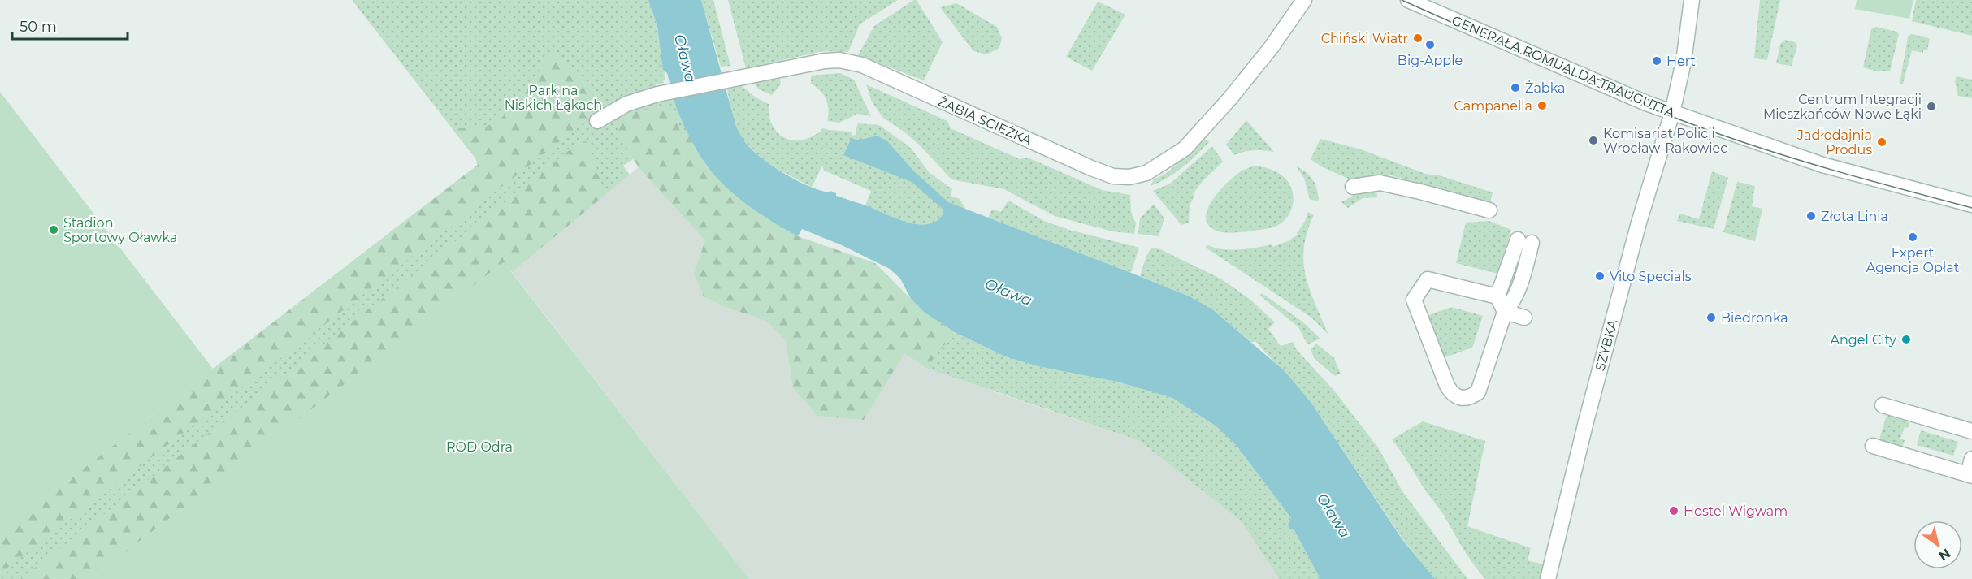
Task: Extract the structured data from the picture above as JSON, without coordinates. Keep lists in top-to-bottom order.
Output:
{
  "streets": {
    "street": ["GENERAŁA ROMUALDA TRAUGUTTA", "ŻABIA ŚCIEŻKA", "SZYBKA"]
  },
  "crossings": [
    ["GENERAŁA ROMUALDA TRAUGUTTA", "SZYBKA"]
  ],
  "water": ["Oława"],
  "parks": ["Park na Niskich Łąkach", "ROD Odra"],
  "places": [
    "Chiński Wiatr",
    "Big-Apple",
    "Hert",
    "Żabka",
    "Campanella",
    "Centrum Integracji Mieszkańców Nowe Łąki",
    "Komisariat Policji Wrocław-Rakowiec",
    "Jadłodajnia Produs",
    "Złota Linia",
    "Stadion Sportowy Oławka",
    "Expert Agencja Opłat",
    "Vito Specials",
    "Biedronka",
    "Angel City",
    "Hostel Wigwam"
  ],
  "scale_bar": "50 m",
  "north": "bottom right"
}
